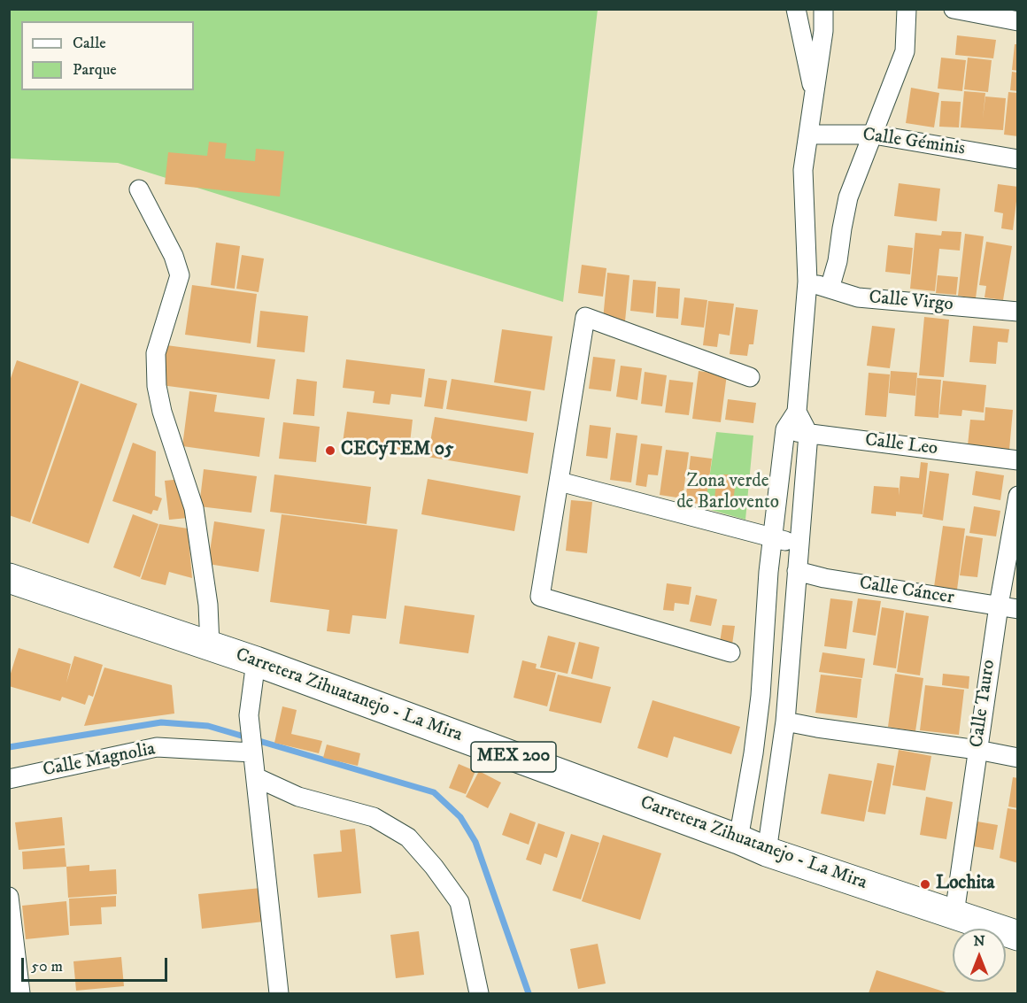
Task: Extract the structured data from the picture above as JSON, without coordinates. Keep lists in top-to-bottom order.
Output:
{
  "streets": {
    "highway": ["Carretera Zihuatanejo - La Mira", "MEX 200"],
    "street": [
      "Calle Géminis",
      "Calle Virgo",
      "Calle Leo",
      "Calle Cáncer",
      "Calle Tauro",
      "Calle Magnolia"
    ]
  },
  "crossings": [
    ["Calle Cáncer", "Calle Tauro"],
    ["Carretera Zihuatanejo - La Mira", "Calle Tauro"]
  ],
  "parks": ["Zona verde de Barlovento"],
  "places": ["CECyTEM 05", "Lochita"],
  "legend": ["Calle", "Parque"],
  "scale_bar": "50 m",
  "north": "top"
}
